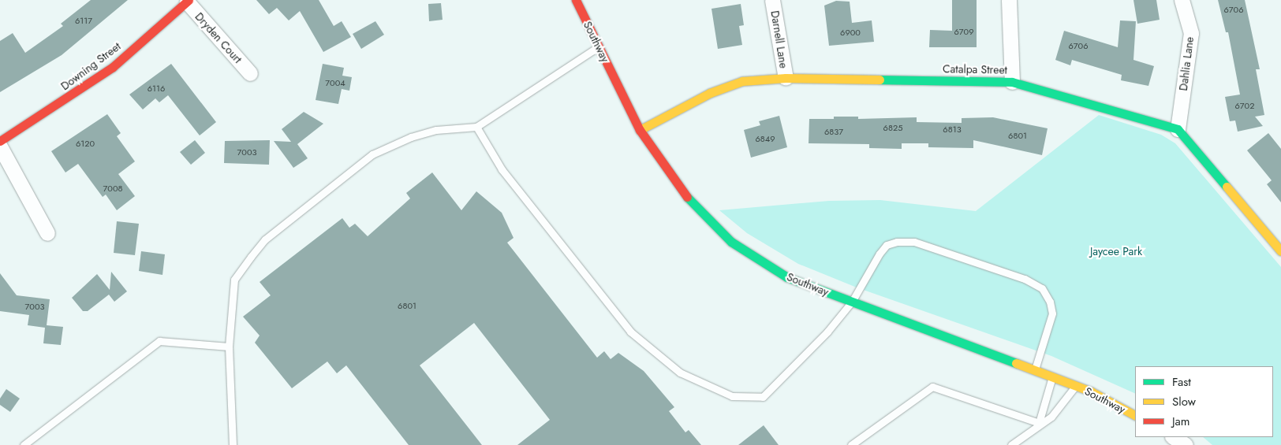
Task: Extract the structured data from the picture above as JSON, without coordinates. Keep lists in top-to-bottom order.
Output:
{
  "streets": {
    "street": [
      "Dryden Court",
      "Darnell Lane",
      "Southway",
      "Dahlia Lane",
      "Downing Street",
      "Catalpa Street"
    ]
  },
  "crossings": [
    ["Dryden Court", "Downing Street"],
    ["Darnell Lane", "Catalpa Street"],
    ["Southway", "Catalpa Street"],
    ["Dahlia Lane", "Catalpa Street"]
  ],
  "parks": ["Jaycee Park"],
  "house_numbers": [
    "6706",
    "6117",
    "6709",
    "6900",
    "6706",
    "7004",
    "6116",
    "6702",
    "6825",
    "6813",
    "6837",
    "6801",
    "6849",
    "6120",
    "7003",
    "7008",
    "6801",
    "7003"
  ],
  "legend": ["Fast", "Slow", "Jam"]
}
